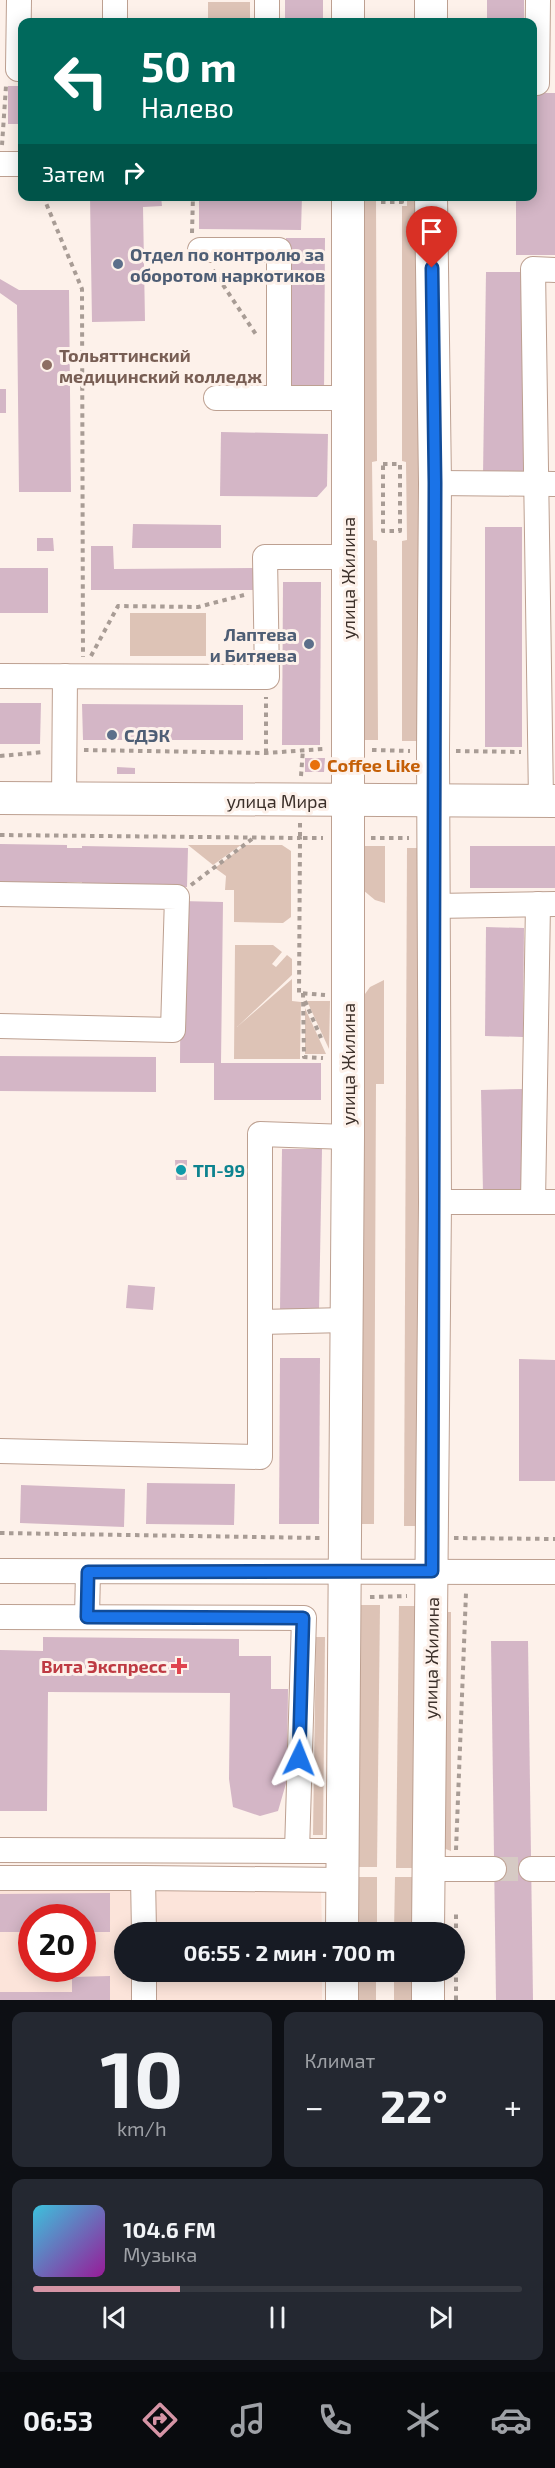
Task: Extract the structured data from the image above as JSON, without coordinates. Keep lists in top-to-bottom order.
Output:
{
  "streets": {
    "main road": ["улица Жилина", "улица Мира"]
  },
  "crossings": [
    ["улица Жилина", "улица Мира"]
  ],
  "places": {
    "other": [
      "Отдел по контролю за оборотом наркотиков",
      "Тольяттинский медицинский колледж",
      "Лаптева и Битяева",
      "СДЭК",
      "Coffee Like",
      "ТП-99"
    ],
    "health": ["Вита Экспресс"]
  },
  "page": {
    "turn": ["50 m", "Налево"],
    "then": "Затем",
    "limit": "20",
    "trip": "06:55 · 2 мин · 700 m",
    "tile": [
      ["10", "km/h"],
      "Климат"
    ],
    "heat": ["−", "22°", "+"],
    "song": ["104.6 FM", "Музыка"],
    "tabs": "06:53"
  }
}
